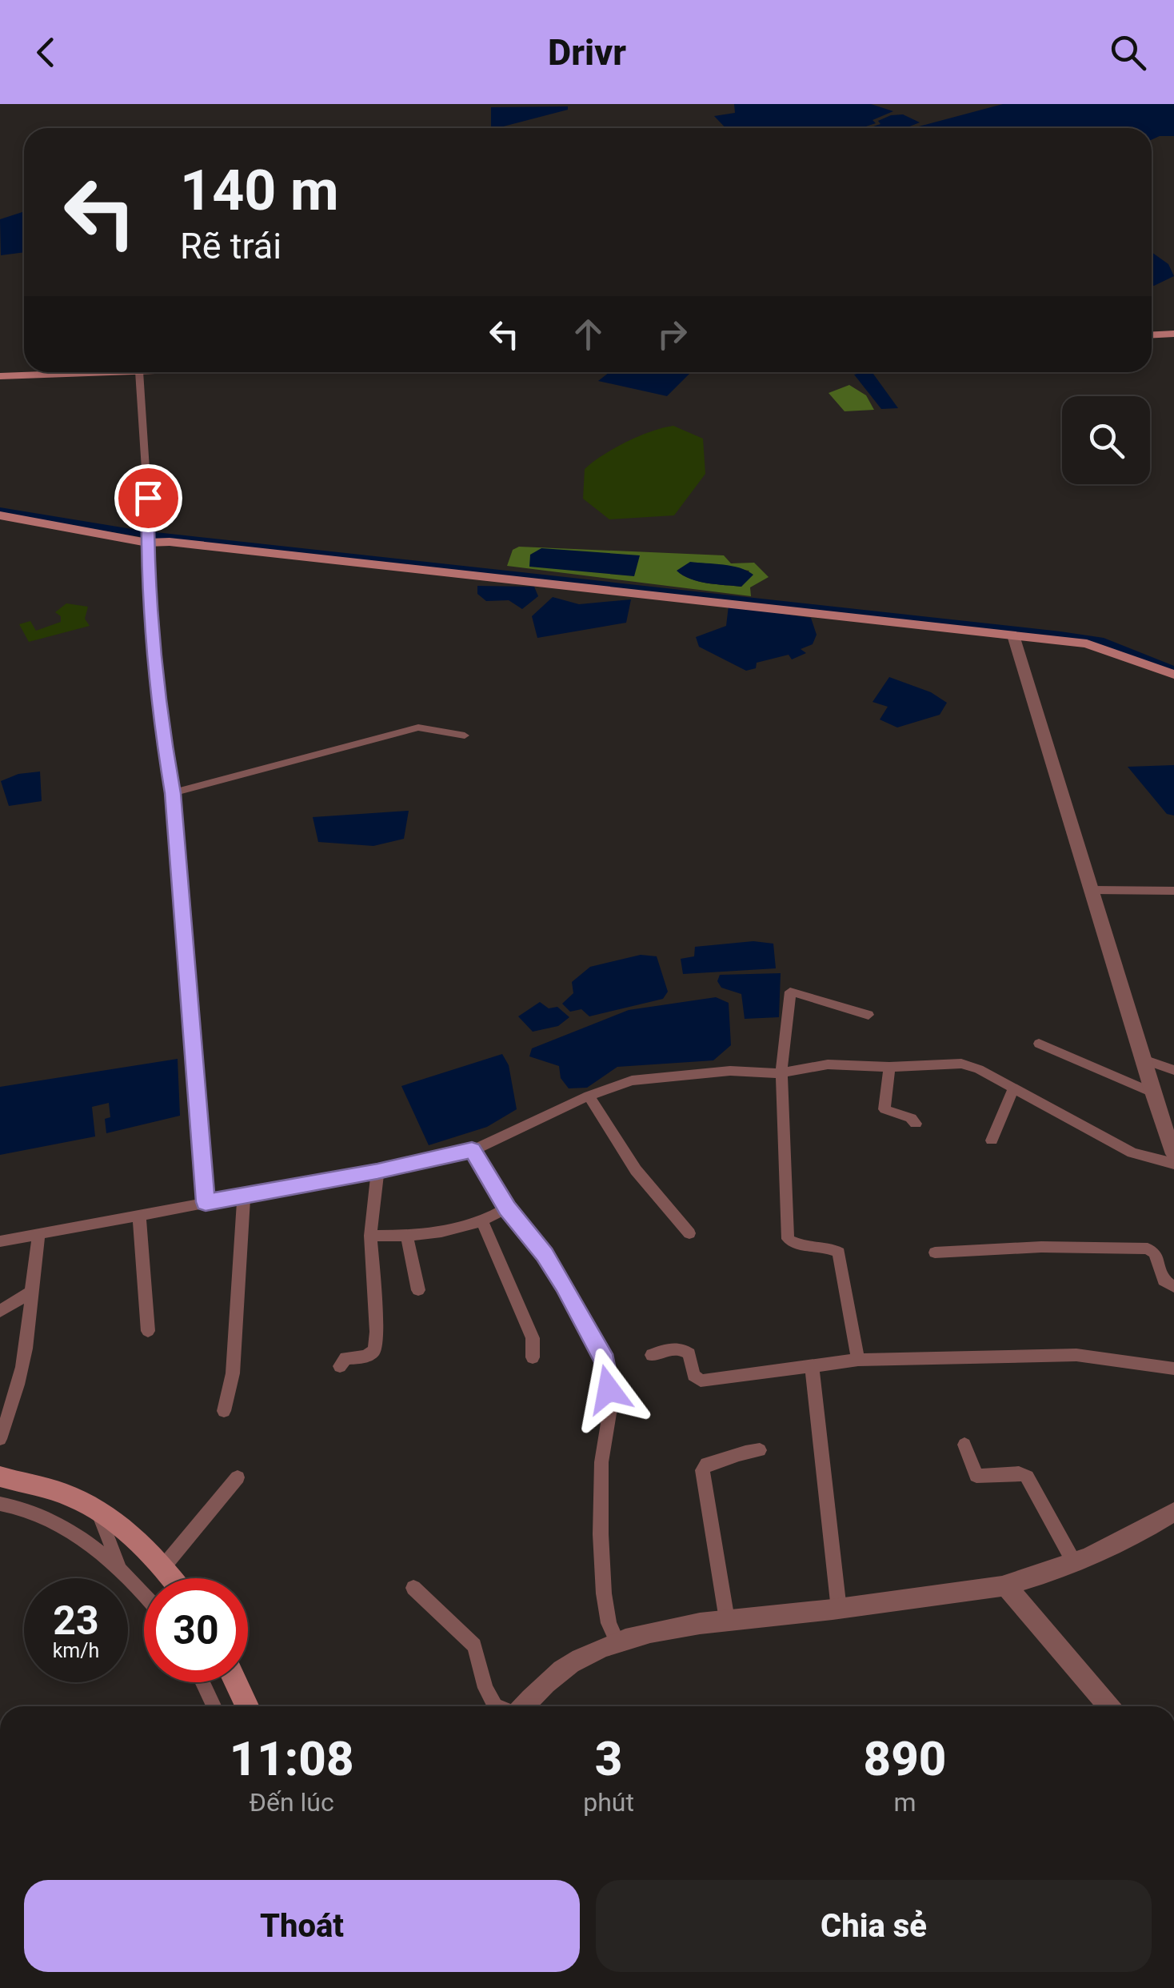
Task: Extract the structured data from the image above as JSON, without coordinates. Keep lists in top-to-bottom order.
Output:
{
  "page": {
    "header": "Drivr",
    "turn": ["140 m", "Rẽ trái"],
    "speed": "23 km/h",
    "limit": "30",
    "eta": [
      "11:08",
      "Đến lúc",
      "3",
      "phút",
      "890",
      "m"
    ],
    "buttons": ["Thoát", "Chia sẻ"]
  }
}
